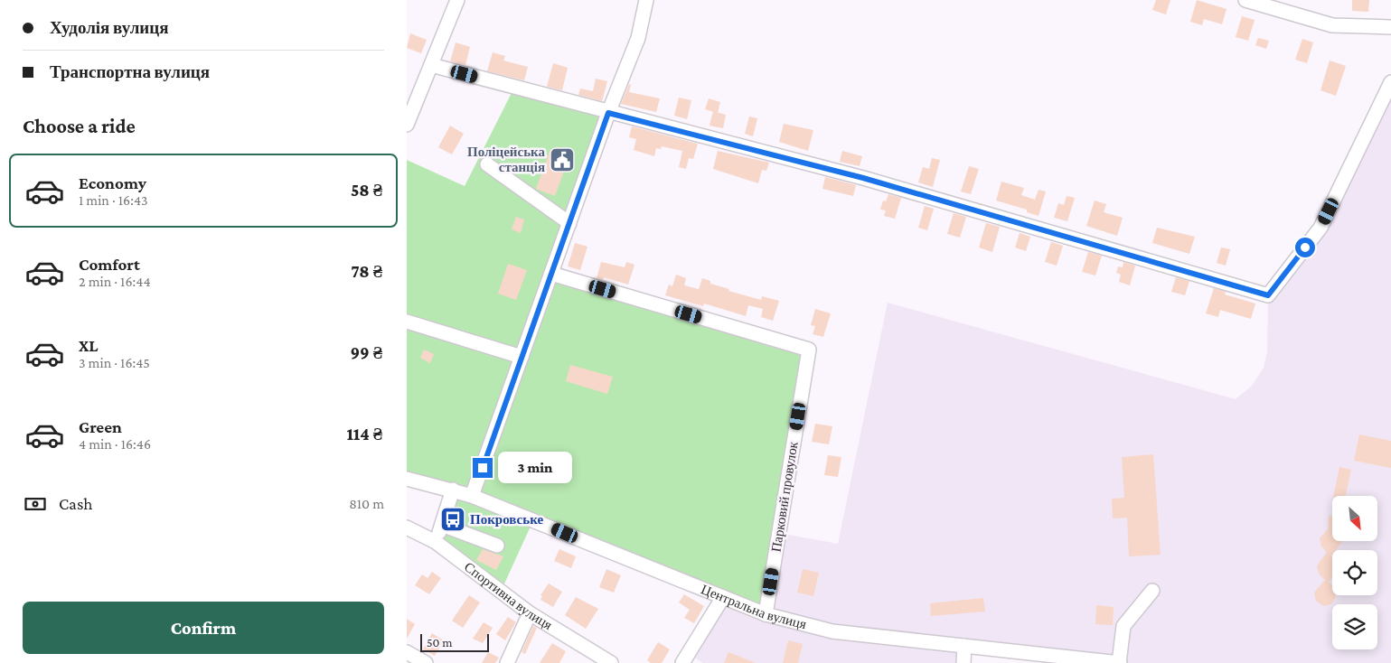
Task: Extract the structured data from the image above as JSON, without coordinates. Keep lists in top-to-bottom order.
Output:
{
  "streets": {
    "street": ["Парковий провулок", "Спортивна вулиця", "Центральна вулиця"]
  },
  "crossings": [
    ["Парковий провулок", "Центральна вулиця"]
  ],
  "places": {
    "public building": ["Поліцейська станція"],
    "bus stop": ["Покровське"]
  },
  "scale_bar": "50 m",
  "north": "bottom right",
  "page": {
    "banner": ["Худолія вулиця", "Транспортна вулиця"],
    "heading": "Choose a ride",
    "list": [
      {
        "name": "Economy",
        "note": "1 min · 16:43",
        "value": "58 ₴"
      },
      {
        "name": "Comfort",
        "note": "2 min · 16:44",
        "value": "78 ₴"
      },
      {
        "name": "XL",
        "note": "3 min · 16:45",
        "value": "99 ₴"
      },
      {
        "name": "Green",
        "note": "4 min · 16:46",
        "value": "114 ₴"
      }
    ],
    "bubble": "3 min",
    "pay": ["Cash", "810 m"],
    "buttons": "Confirm",
    "scale": "50 m"
  }
}
